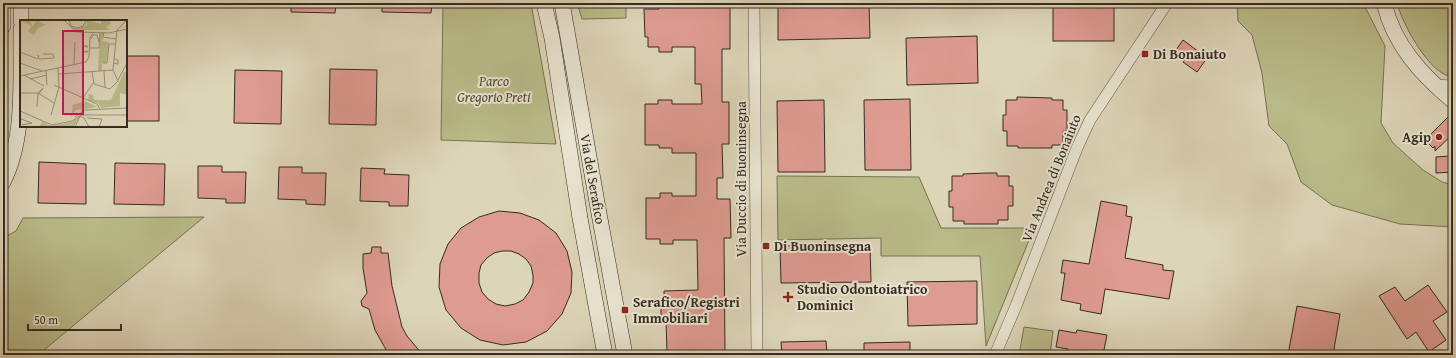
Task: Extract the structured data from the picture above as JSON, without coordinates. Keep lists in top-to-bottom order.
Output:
{
  "streets": {
    "street": ["Via Andrea di Bonaiuto", "Via del Serafico", "Via Duccio di Buoninsegna"]
  },
  "parks": ["Parco Gregorio Preti"],
  "places": {
    "transit": ["Di Bonaiuto", "Di Buoninsegna", "Serafico/Registri Immobiliari"],
    "other": ["Agip"],
    "health": ["Studio Odontoiatrico Dominici"]
  },
  "scale_bar": "50 m"
}
